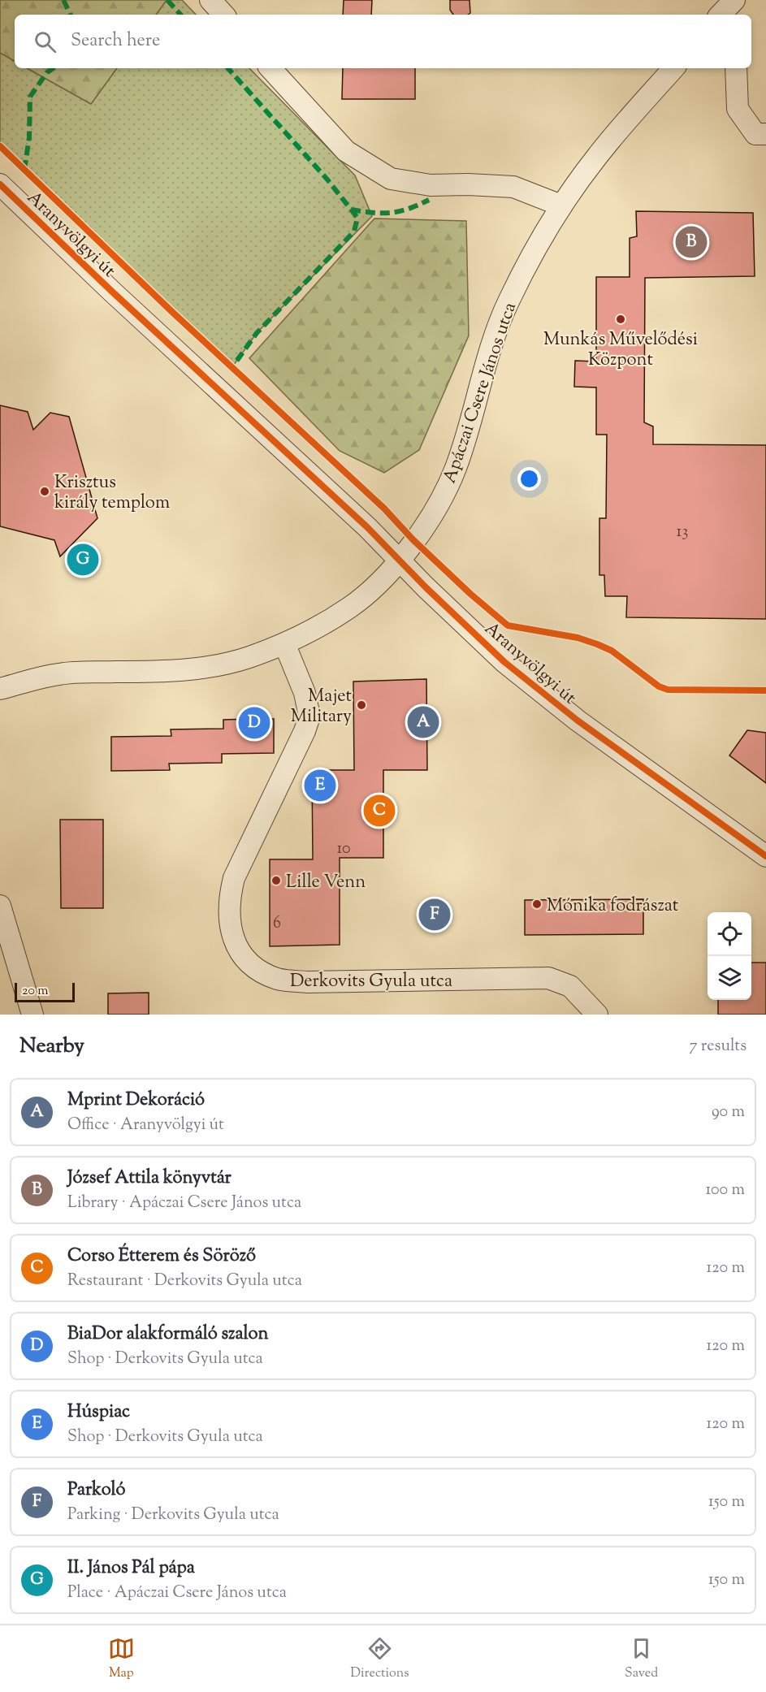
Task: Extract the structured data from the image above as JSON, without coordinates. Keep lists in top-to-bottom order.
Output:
{
  "streets": {
    "street": ["Aranyvölgyi út", "Apáczai Csere János utca", "Derkovits Gyula utca"]
  },
  "crossings": [
    ["Aranyvölgyi út", "Apáczai Csere János utca"],
    ["Apáczai Csere János utca", "Derkovits Gyula utca"]
  ],
  "places": [
    "Munkás Művelődési Központ",
    "Krisztus király templom",
    "Majet Military",
    "Lille Venn",
    "Mónika fodrászat"
  ],
  "house_numbers": ["13", "10", "6"],
  "scale_bar": "20 m",
  "page": {
    "search": "Search here",
    "pins": [
      "B",
      "G",
      "A",
      "D",
      "E",
      "C",
      "F"
    ],
    "scale": "20 m",
    "heading": ["Nearby", "7 results"],
    "list": [
      {
        "mark": "A",
        "name": "Mprint Dekoráció",
        "note": "Office · Aranyvölgyi út",
        "value": "90 m"
      },
      {
        "mark": "B",
        "name": "József Attila könyvtár",
        "note": "Library · Apáczai Csere János utca",
        "value": "100 m"
      },
      {
        "mark": "C",
        "name": "Corso Étterem és Söröző",
        "note": "Restaurant · Derkovits Gyula utca",
        "value": "120 m"
      },
      {
        "mark": "D",
        "name": "BiaDor alakformáló szalon",
        "note": "Shop · Derkovits Gyula utca",
        "value": "120 m"
      },
      {
        "mark": "E",
        "name": "Húspiac",
        "note": "Shop · Derkovits Gyula utca",
        "value": "120 m"
      },
      {
        "mark": "F",
        "name": "Parkoló",
        "note": "Parking · Derkovits Gyula utca",
        "value": "150 m"
      },
      {
        "mark": "G",
        "name": "II. János Pál pápa",
        "note": "Place · Apáczai Csere János utca",
        "value": "150 m"
      }
    ],
    "nav": ["Map", "Directions", "Saved"]
  }
}
